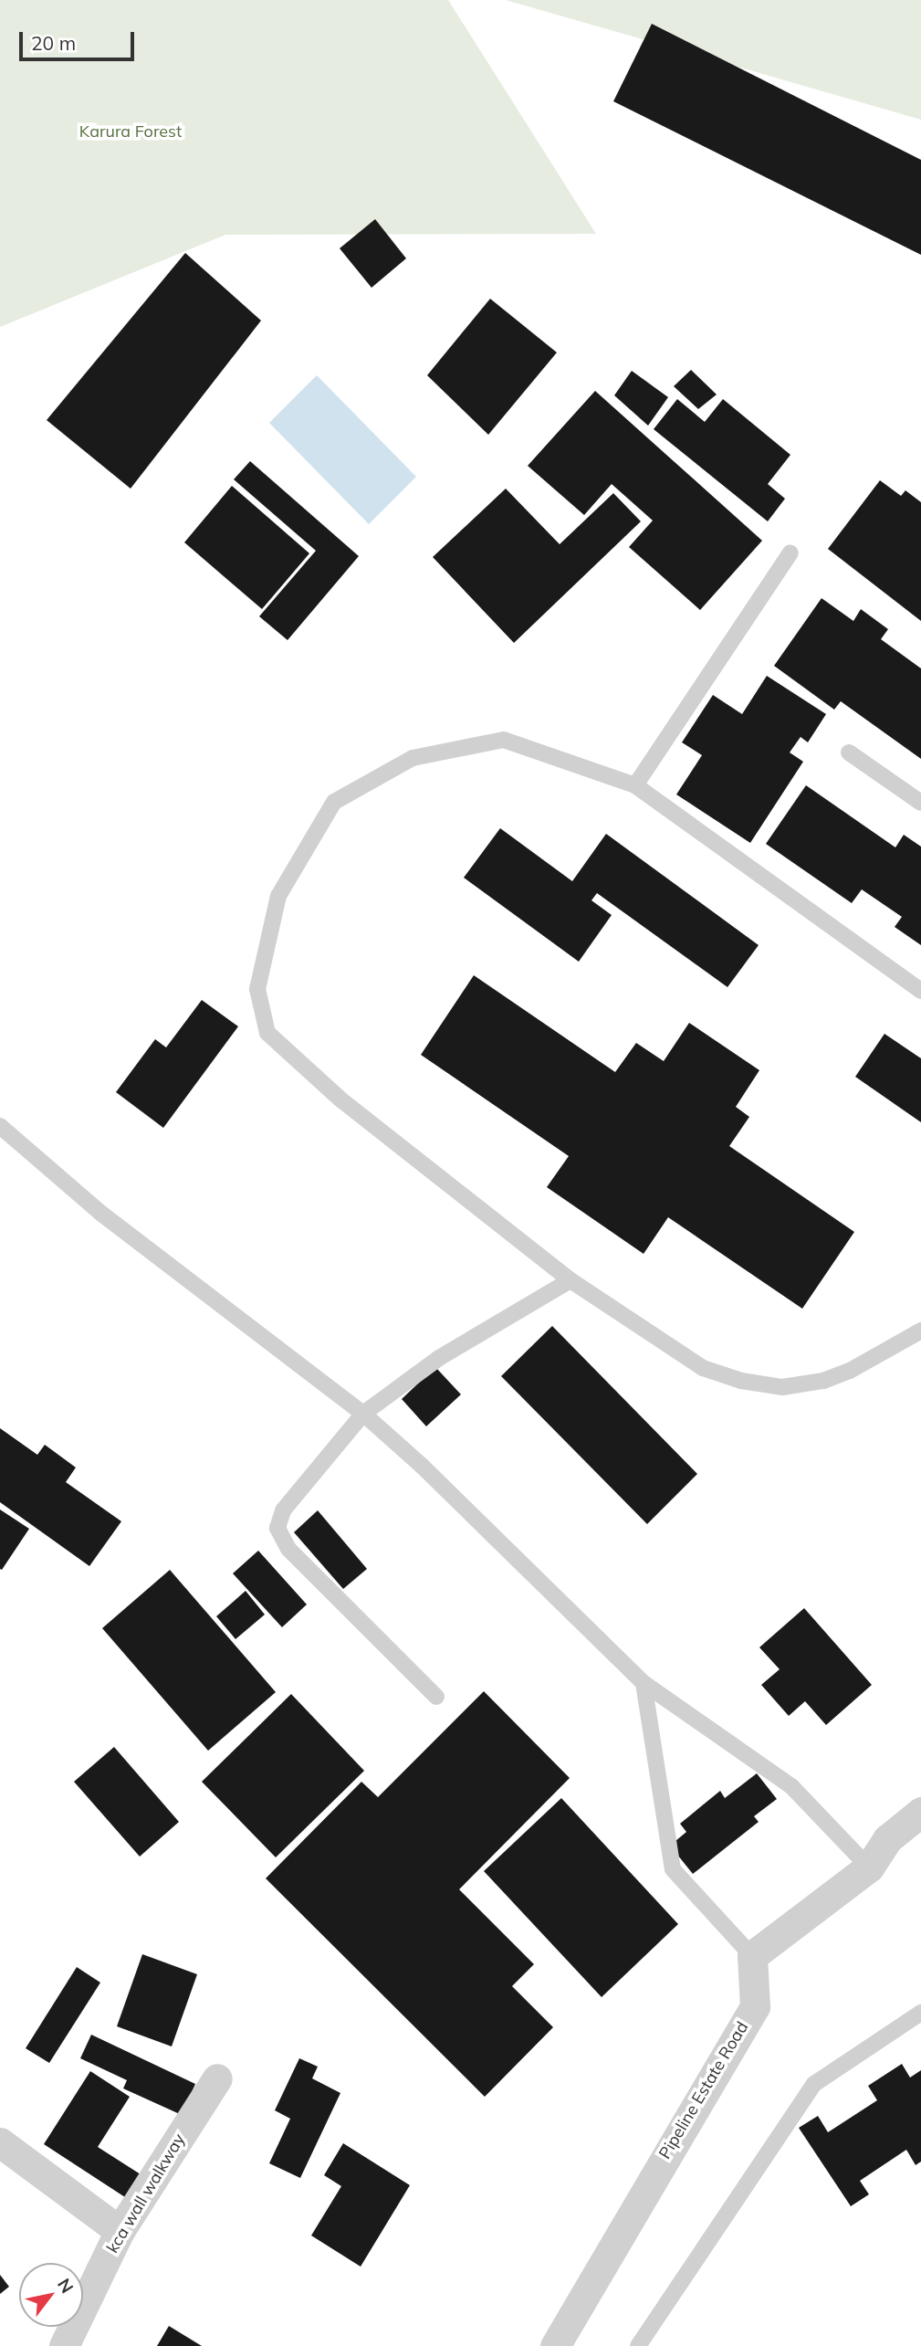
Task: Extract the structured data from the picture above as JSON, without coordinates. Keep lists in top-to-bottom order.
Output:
{
  "streets": {
    "street": ["Pipeline Estate Road", "kca wall walkway"]
  },
  "parks": ["Karura Forest"],
  "scale_bar": "20 m",
  "north": "top right"
}
